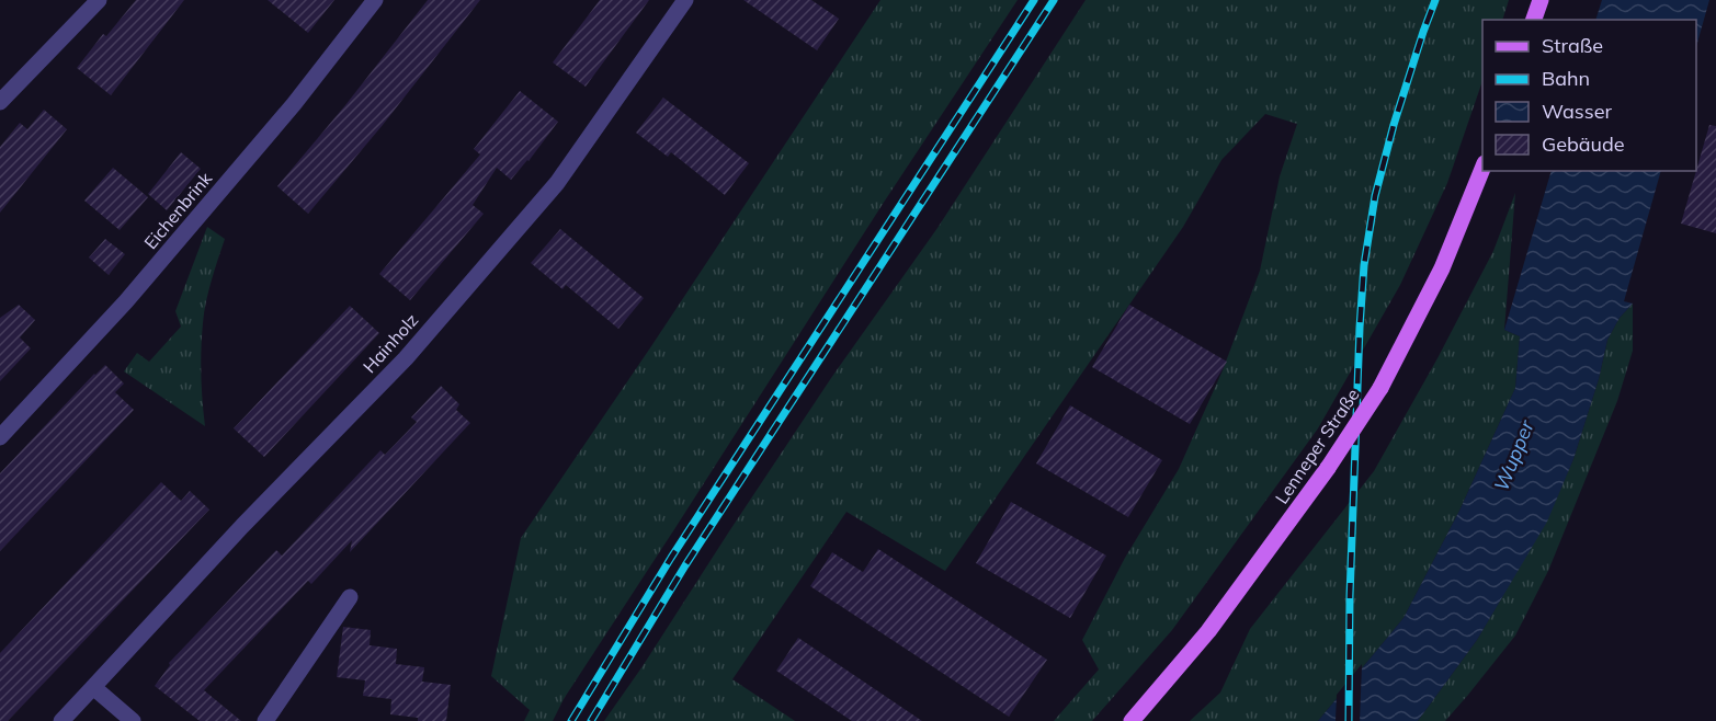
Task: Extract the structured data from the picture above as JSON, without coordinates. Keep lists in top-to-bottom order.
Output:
{
  "streets": {
    "main road": ["Lenneper Straße"],
    "street": ["Eichenbrink", "Hainholz"]
  },
  "water": ["Wupper"],
  "legend": [
    "Straße",
    "Bahn",
    "Wasser",
    "Gebäude"
  ]
}
